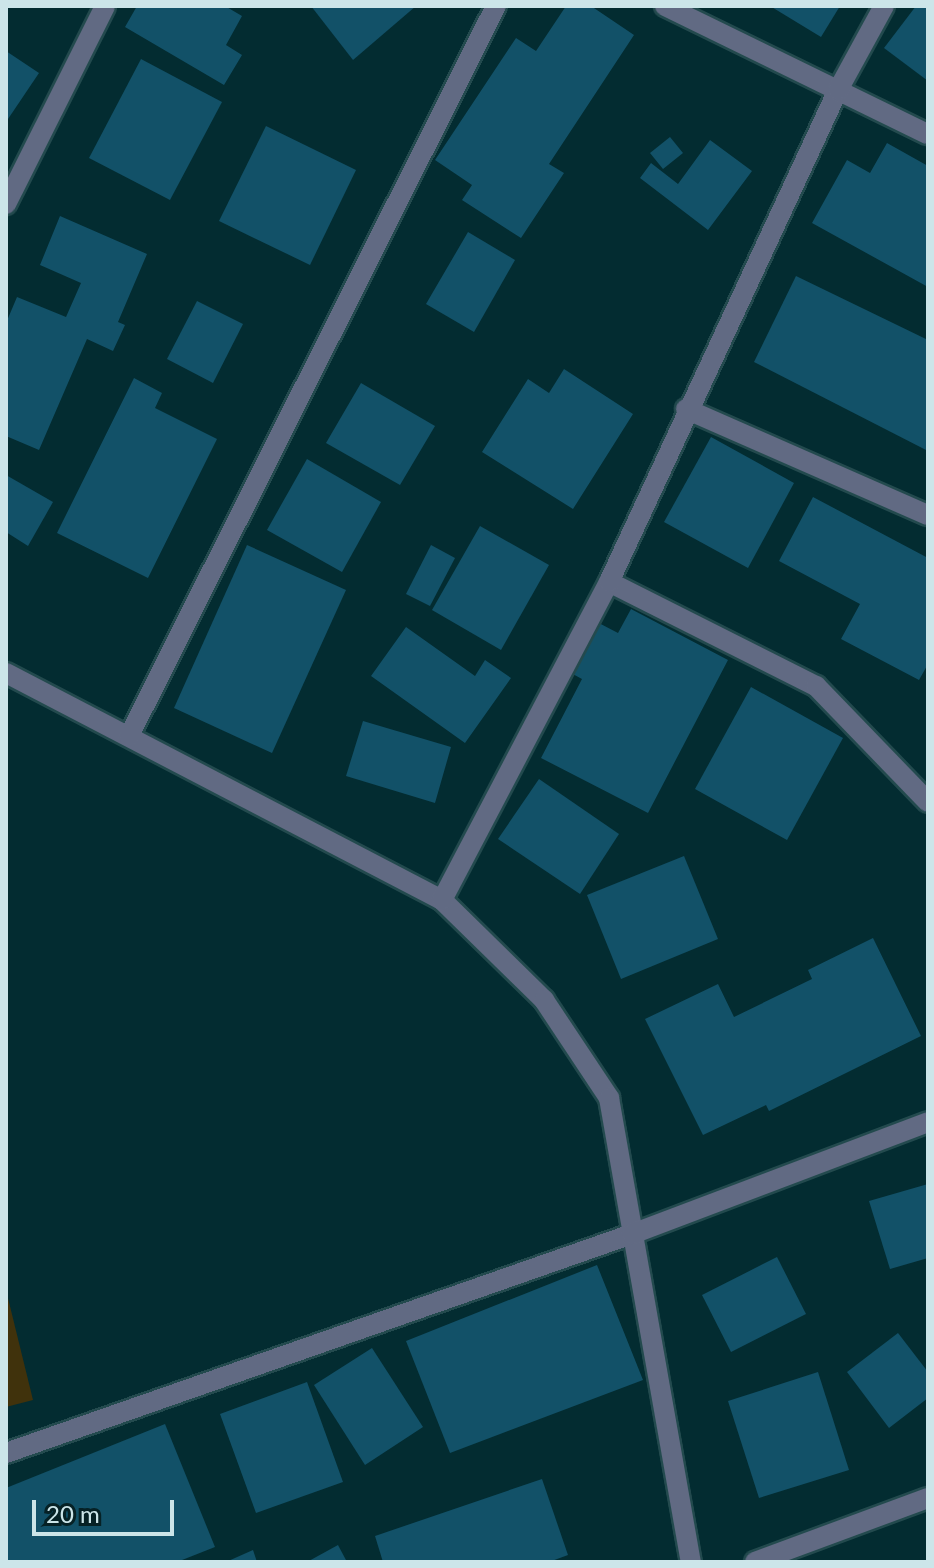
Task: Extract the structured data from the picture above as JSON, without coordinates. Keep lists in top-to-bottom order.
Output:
{
  "scale_bar": "20 m"
}
